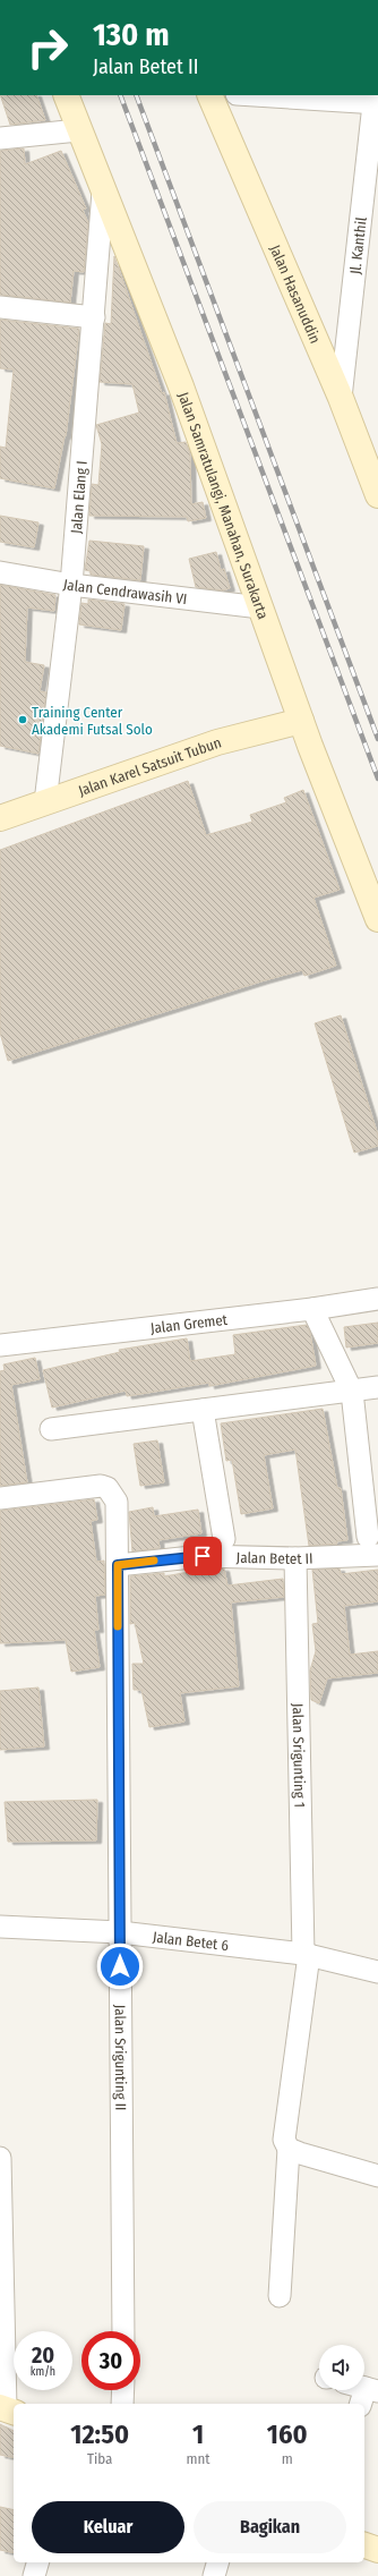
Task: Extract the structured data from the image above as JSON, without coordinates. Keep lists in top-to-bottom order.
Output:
{
  "streets": {
    "main road": ["Jalan Hasanuddin", "Jalan Samratulangi, Manahan, Surakarta", "Jalan Karel Satsuit Tubun"],
    "street": [
      "Jl. Kanthil",
      "Jalan Elang I",
      "Jalan Cendrawasih VI",
      "Jalan Gremet",
      "Jalan Betet II",
      "Jalan Srigunting 1",
      "Jalan Betet 6",
      "Jalan Srigunting II"
    ]
  },
  "crossings": [
    ["Jl. Kanthil", "Jalan Hasanuddin"],
    ["Jalan Elang I", "Jalan Samratulangi, Manahan, Surakarta"],
    ["Jalan Elang I", "Jalan Cendrawasih VI"],
    ["Jalan Elang I", "Jalan Karel Satsuit Tubun"],
    ["Jalan Samratulangi, Manahan, Surakarta", "Jalan Karel Satsuit Tubun"],
    ["Jalan Betet II", "Jalan Srigunting 1"],
    ["Jalan Betet II", "Jalan Srigunting II"],
    ["Jalan Srigunting 1", "Jalan Betet 6"],
    ["Jalan Betet 6", "Jalan Srigunting II"]
  ],
  "places": ["Training Center Akademi Futsal Solo"],
  "page": {
    "turn": ["130 m", "Jalan Betet II"],
    "speed": "20 km/h",
    "limit": "30",
    "eta": [
      "12:50",
      "Tiba",
      "1",
      "mnt",
      "160",
      "m"
    ],
    "buttons": ["Keluar", "Bagikan"]
  }
}
